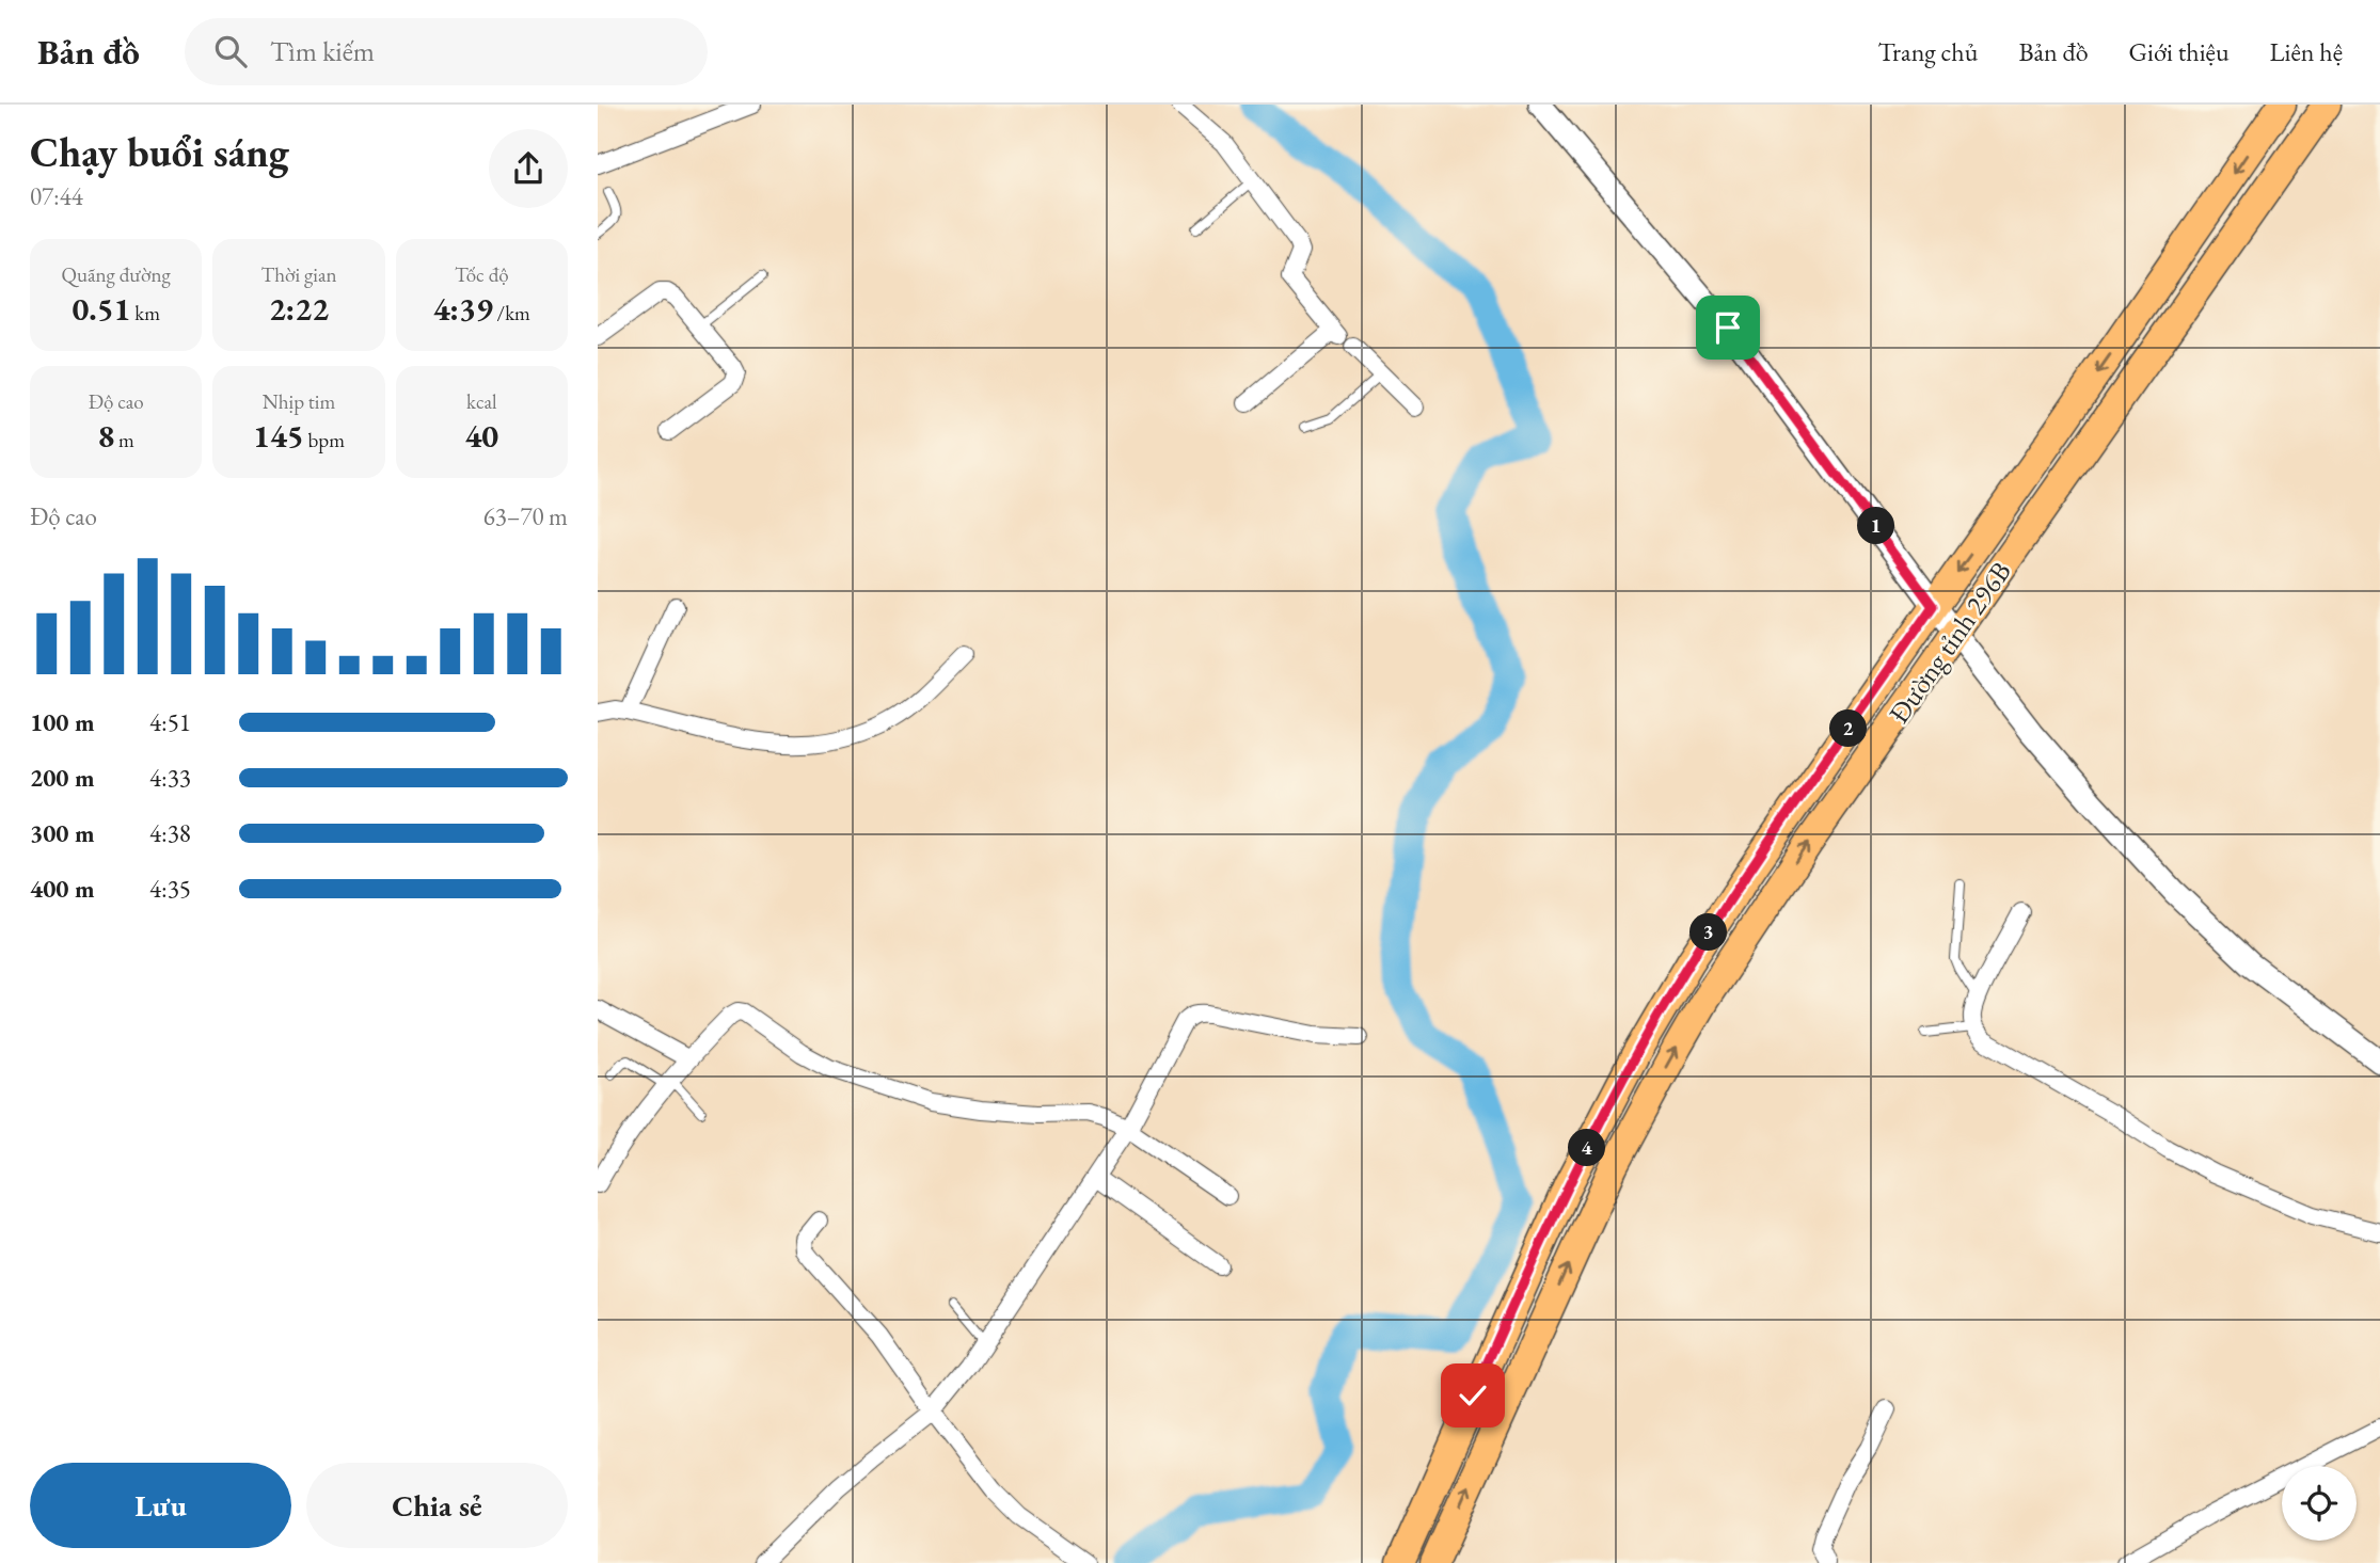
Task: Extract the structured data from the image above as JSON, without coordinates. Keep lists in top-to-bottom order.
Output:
{
  "streets": {
    "main road": ["Đường tỉnh 296B"]
  },
  "page": {
    "header": "Bản đồ",
    "search": "Tìm kiếm",
    "nav": [
      "Trang chủ",
      "Bản đồ",
      "Giới thiệu",
      "Liên hệ"
    ],
    "heading": ["Chạy buổi sáng", "07:44"],
    "stats": [
      ["Quãng đường", "0.51 km"],
      ["Thời gian", "2:22"],
      ["Tốc độ", "4:39 /km"],
      ["Độ cao", "8 m"],
      ["Nhịp tim", "145 bpm"],
      ["kcal", "40"]
    ],
    "chart": ["Độ cao", "63–70 m"],
    "pins": [
      "1",
      "2",
      "3",
      "4"
    ],
    "list": [
      {
        "name": "100 m",
        "note": "4:51"
      },
      {
        "name": "200 m",
        "note": "4:33"
      },
      {
        "name": "300 m",
        "note": "4:38"
      },
      {
        "name": "400 m",
        "note": "4:35"
      }
    ],
    "buttons": ["Lưu", "Chia sẻ"]
  }
}
